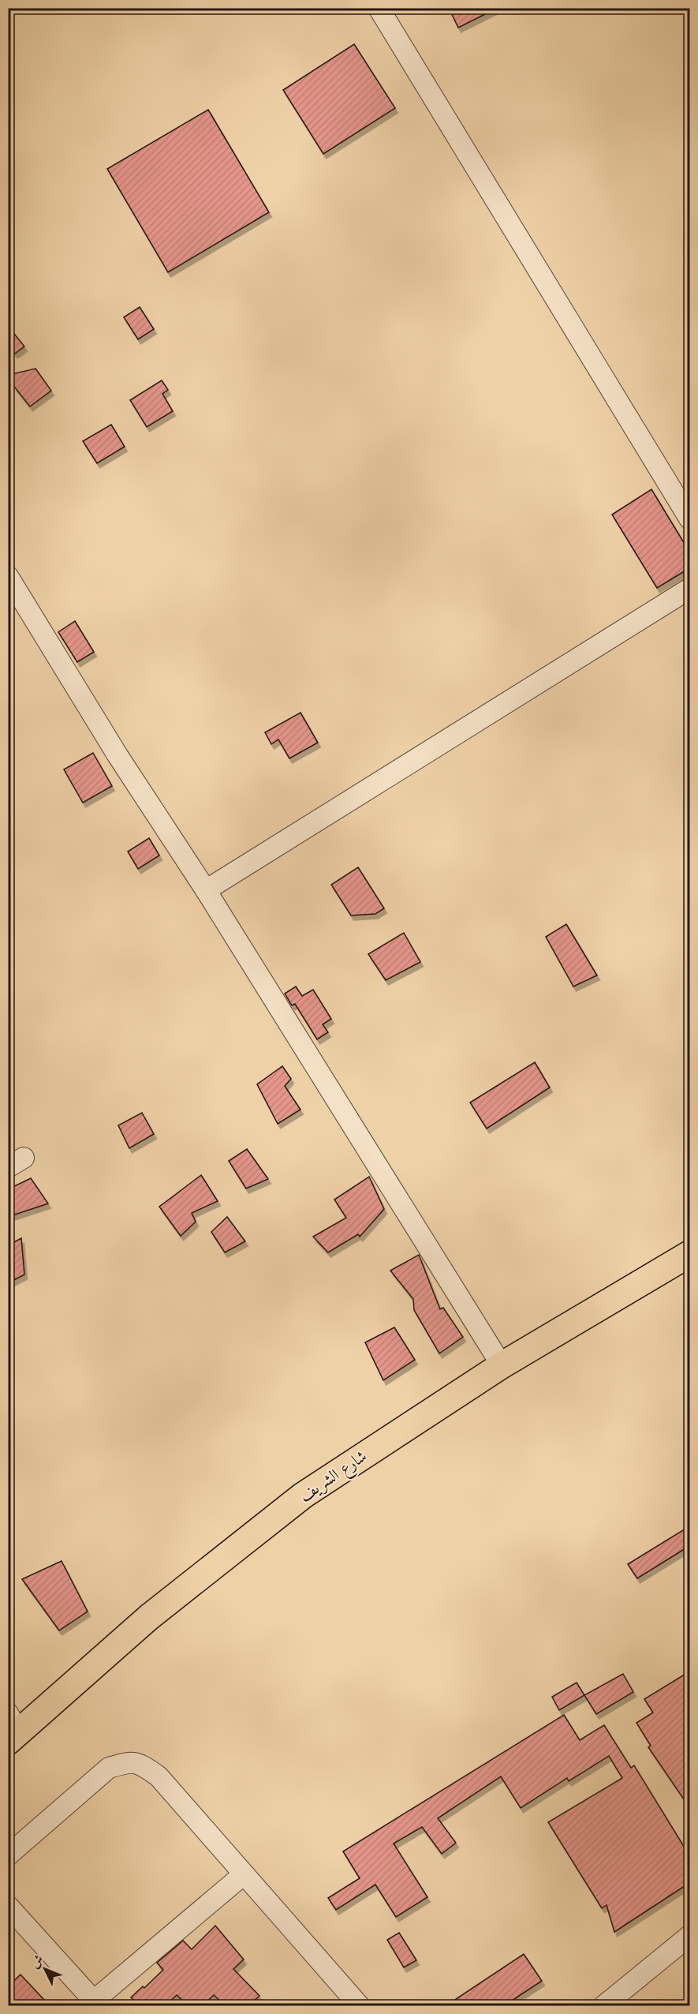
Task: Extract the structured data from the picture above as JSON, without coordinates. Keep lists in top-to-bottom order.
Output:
{
  "streets": {
    "main road": ["شارع الشريف"]
  },
  "north": "top left"
}
